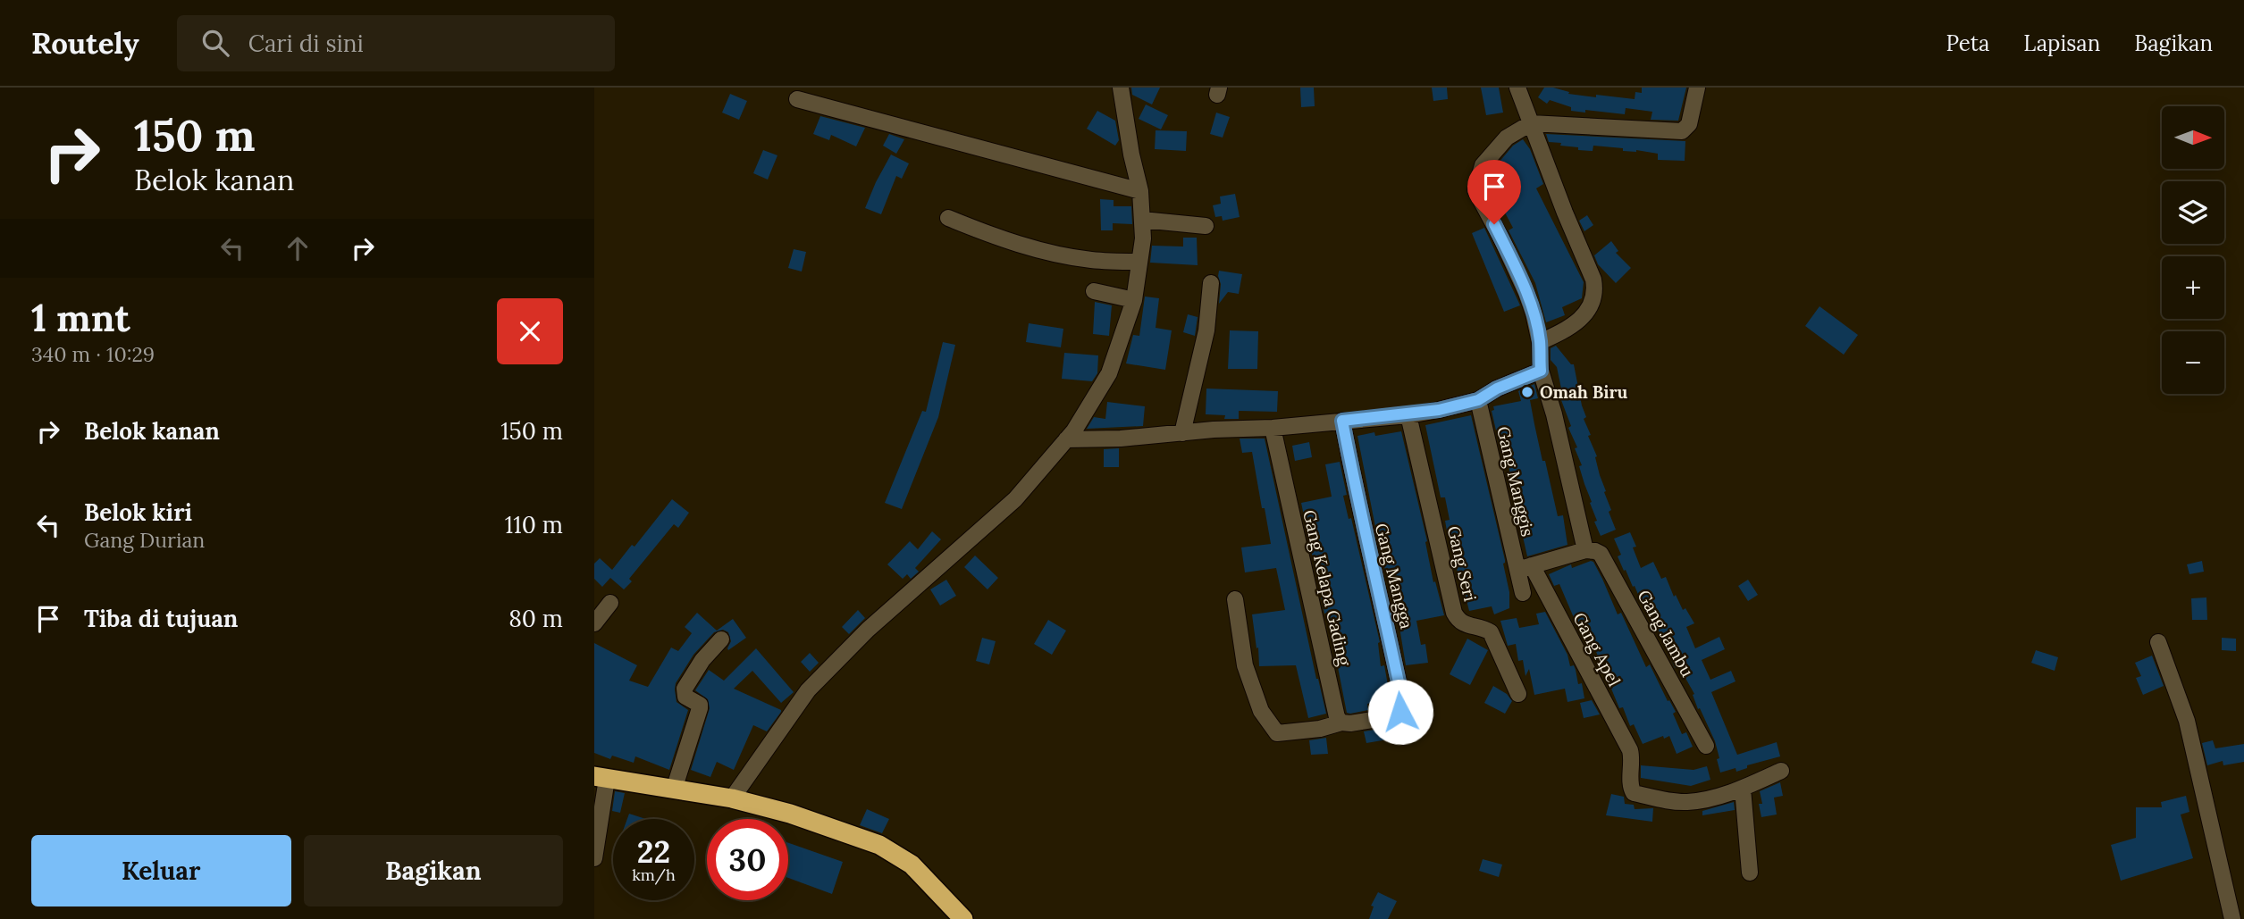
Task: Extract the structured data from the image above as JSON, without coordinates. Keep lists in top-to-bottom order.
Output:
{
  "streets": {
    "street": [
      "Gang Manggis",
      "Gang Seri",
      "Gang Mangga",
      "Gang Kelapa Gading",
      "Gang Jambu",
      "Gang Apel"
    ]
  },
  "crossings": [
    ["Gang Manggis", "Gang Apel"],
    ["Gang Mangga", "Gang Kelapa Gading"]
  ],
  "places": ["Omah Biru"],
  "north": "right",
  "page": {
    "header": "Routely",
    "search": "Cari di sini",
    "nav": ["Peta", "Lapisan", "Bagikan"],
    "turn": ["150 m", "Belok kanan"],
    "map_buttons": ["+", "−"],
    "heading": ["1 mnt", "340 m · 10:29"],
    "list": [
      {
        "name": "Belok kanan",
        "value": "150 m"
      },
      {
        "name": "Belok kiri",
        "note": "Gang Durian",
        "value": "110 m"
      },
      {
        "name": "Tiba di tujuan",
        "value": "80 m"
      }
    ],
    "speed": "22 km/h",
    "limit": "30",
    "buttons": ["Keluar", "Bagikan"]
  }
}
